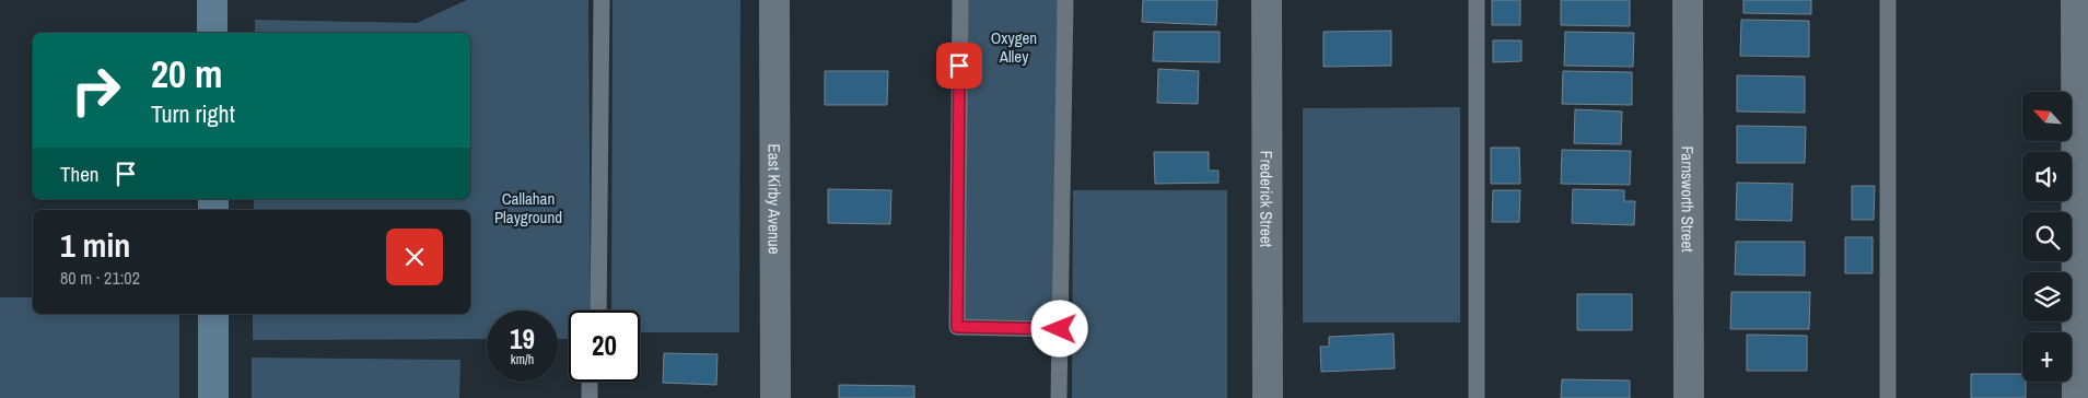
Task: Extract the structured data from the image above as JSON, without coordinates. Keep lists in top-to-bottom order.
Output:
{
  "streets": {
    "street": ["East Kirby Avenue", "Frederick Street", "Farnsworth Street"]
  },
  "parks": ["Oxygen Alley", "Callahan Playground"],
  "north": "top left",
  "page": {
    "turn": ["20 m", "Turn right"],
    "map_buttons": "+",
    "then": "Then",
    "heading": ["1 min", "80 m · 21:02"],
    "speed": "19 km/h",
    "limit": "20"
  }
}
